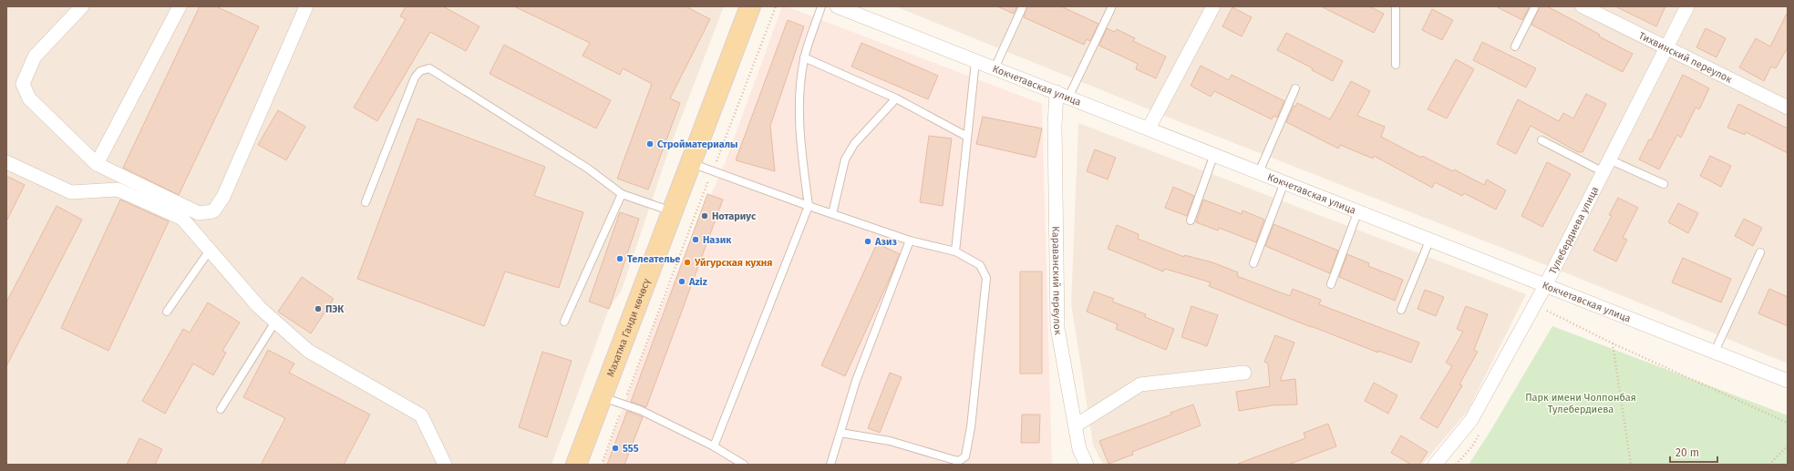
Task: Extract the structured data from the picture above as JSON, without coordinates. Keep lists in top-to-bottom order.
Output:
{
  "streets": {
    "main road": ["Махатма Ганди көчөсү"],
    "street": [
      "Тихвинский переулок",
      "Кокчетавская улица",
      "Тулебердиева улица",
      "Караванский переулок"
    ]
  },
  "crossings": [
    ["Тихвинский переулок", "Тулебердиева улица"],
    ["Кокчетавская улица", "Тулебердиева улица"],
    ["Кокчетавская улица", "Караванский переулок"]
  ],
  "parks": ["Парк имени Чолпонбая Тулебердиева"],
  "places": [
    "Стройматериалы",
    "Нотариус",
    "Назик",
    "Азиз",
    "Телеателье",
    "Уйгурская кухня",
    "Aziz",
    "ПЭК",
    "555"
  ],
  "scale_bar": "20 m"
}
